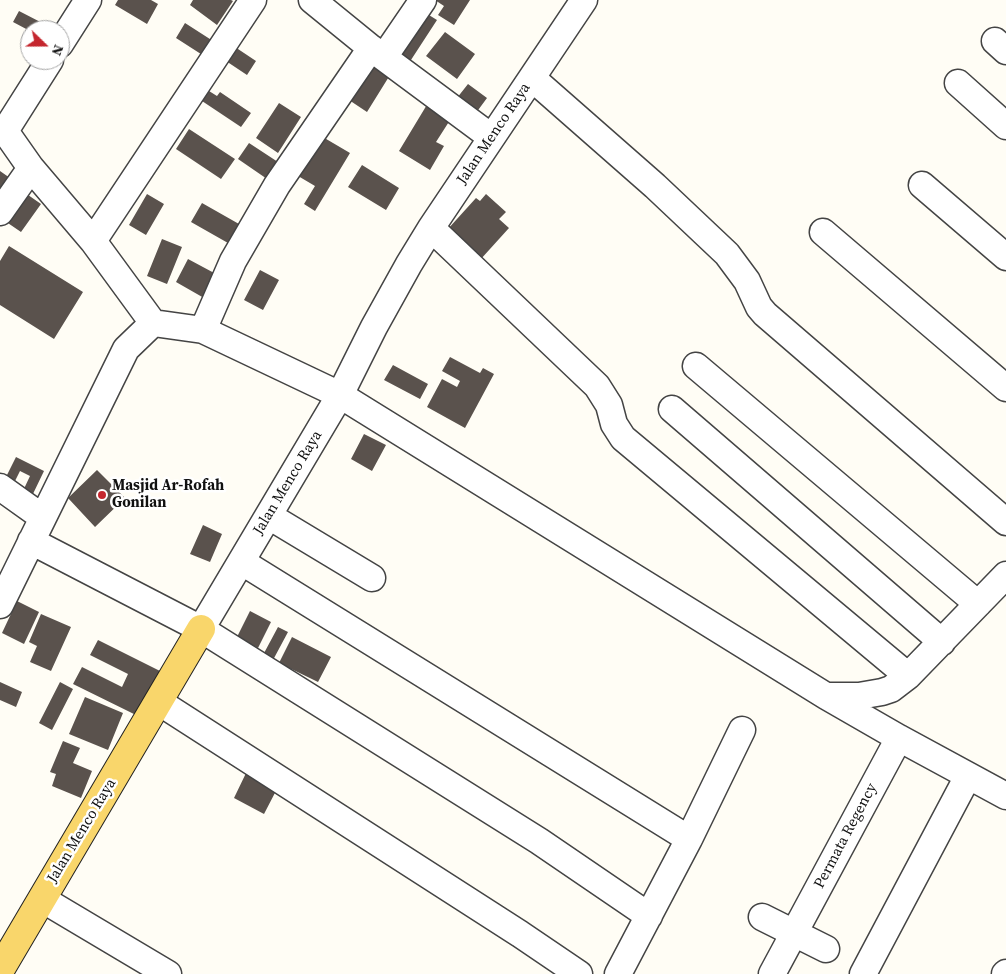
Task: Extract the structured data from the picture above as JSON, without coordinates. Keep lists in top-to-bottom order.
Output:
{
  "streets": {
    "main road": ["Jalan Menco Raya"],
    "street": ["Permata Regency"]
  },
  "places": ["Masjid Ar-Rofah Gonilan"],
  "north": "right"
}
